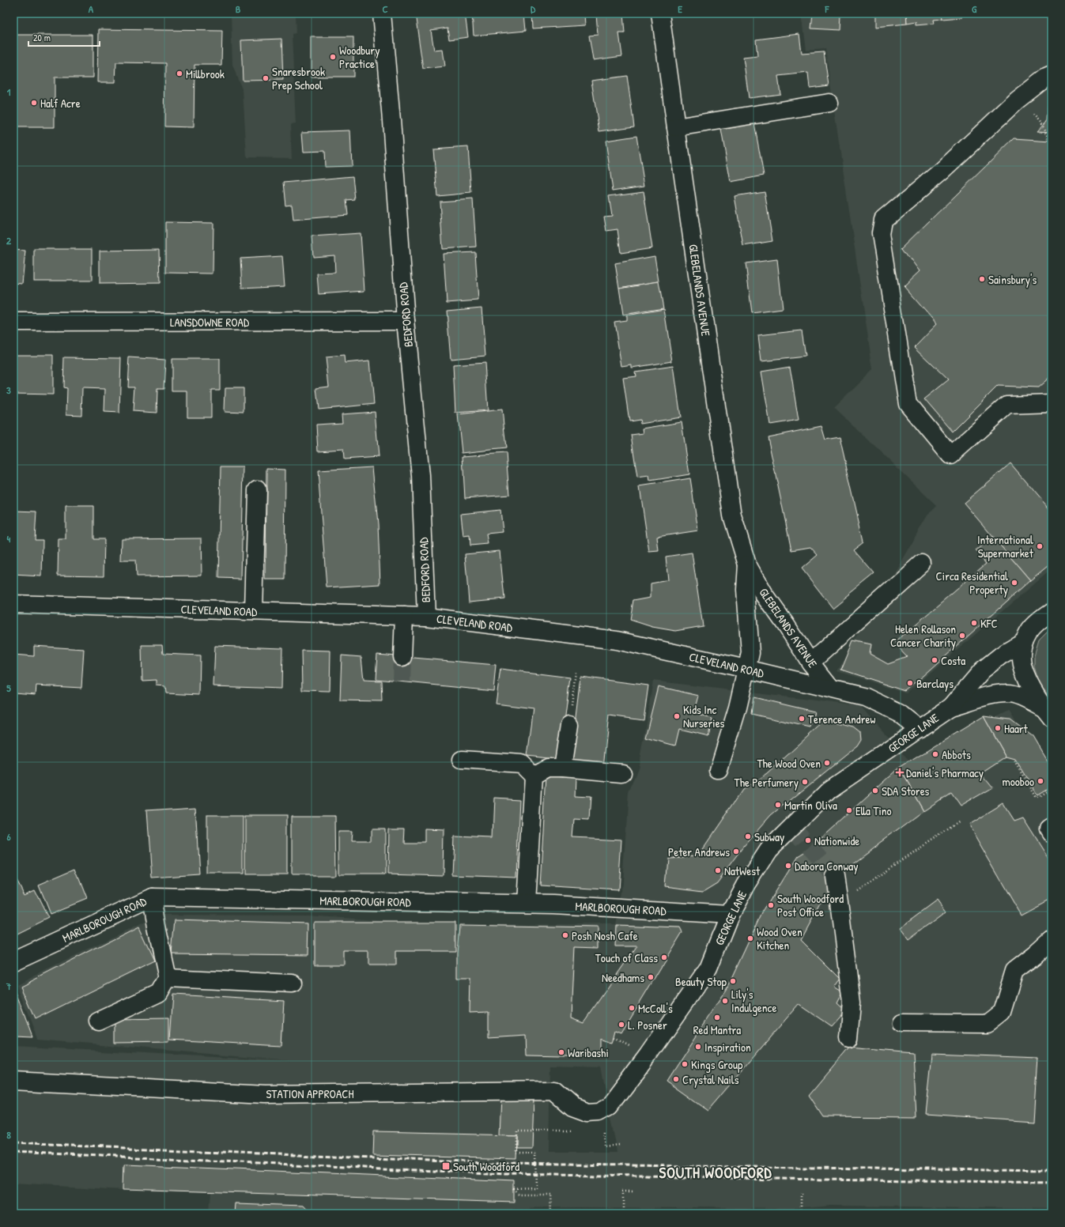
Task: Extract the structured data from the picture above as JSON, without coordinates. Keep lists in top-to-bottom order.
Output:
{
  "streets": {
    "street": [
      "GLEBELANDS AVENUE",
      "BEDFORD ROAD",
      "LANSDOWNE ROAD",
      "CLEVELAND ROAD",
      "GEORGE LANE",
      "MARLBOROUGH ROAD",
      "STATION APPROACH"
    ]
  },
  "crossings": [
    ["GLEBELANDS AVENUE", "CLEVELAND ROAD"],
    ["BEDFORD ROAD", "LANSDOWNE ROAD"],
    ["BEDFORD ROAD", "CLEVELAND ROAD"],
    ["CLEVELAND ROAD", "GEORGE LANE"],
    ["GEORGE LANE", "MARLBOROUGH ROAD"],
    ["GEORGE LANE", "STATION APPROACH"]
  ],
  "districts": ["SOUTH WOODFORD"],
  "places": {
    "other": [
      "Woodbury Practice",
      "Millbrook",
      "Snaresbrook Prep School",
      "Half Acre",
      "Sainsbury's",
      "International Supermarket",
      "Circa Residential Property",
      "KFC",
      "Helen Rollason Cancer Charity",
      "Costa",
      "Barclays",
      "Kids Inc Nurseries",
      "Terence Andrew",
      "Haart",
      "Abbots",
      "The Wood Oven",
      "mooboo",
      "The Perfumery",
      "SDA Stores",
      "Martin Oliva",
      "Ella Tino",
      "Subway",
      "Nationwide",
      "Peter Andrews",
      "Dabora Conway",
      "NatWest",
      "South Woodford Post Office",
      "Posh Nosh Cafe",
      "Wood Oven Kitchen",
      "Touch of Class",
      "Needhams",
      "Beauty Stop",
      "Lily's Indulgence",
      "McColl's",
      "Red Mantra",
      "L. Posner",
      "Inspiration",
      "Waribashi",
      "Kings Group",
      "Crystal Nails"
    ],
    "health": ["Daniel's Pharmacy"],
    "transit": ["South Woodford"]
  },
  "scale_bar": "20 m",
  "grid": {
    "columns": [
      "A",
      "B",
      "C",
      "D",
      "E",
      "F",
      "G"
    ],
    "rows": [
      "1",
      "2",
      "3",
      "4",
      "5",
      "6",
      "7",
      "8"
    ]
  }
}
